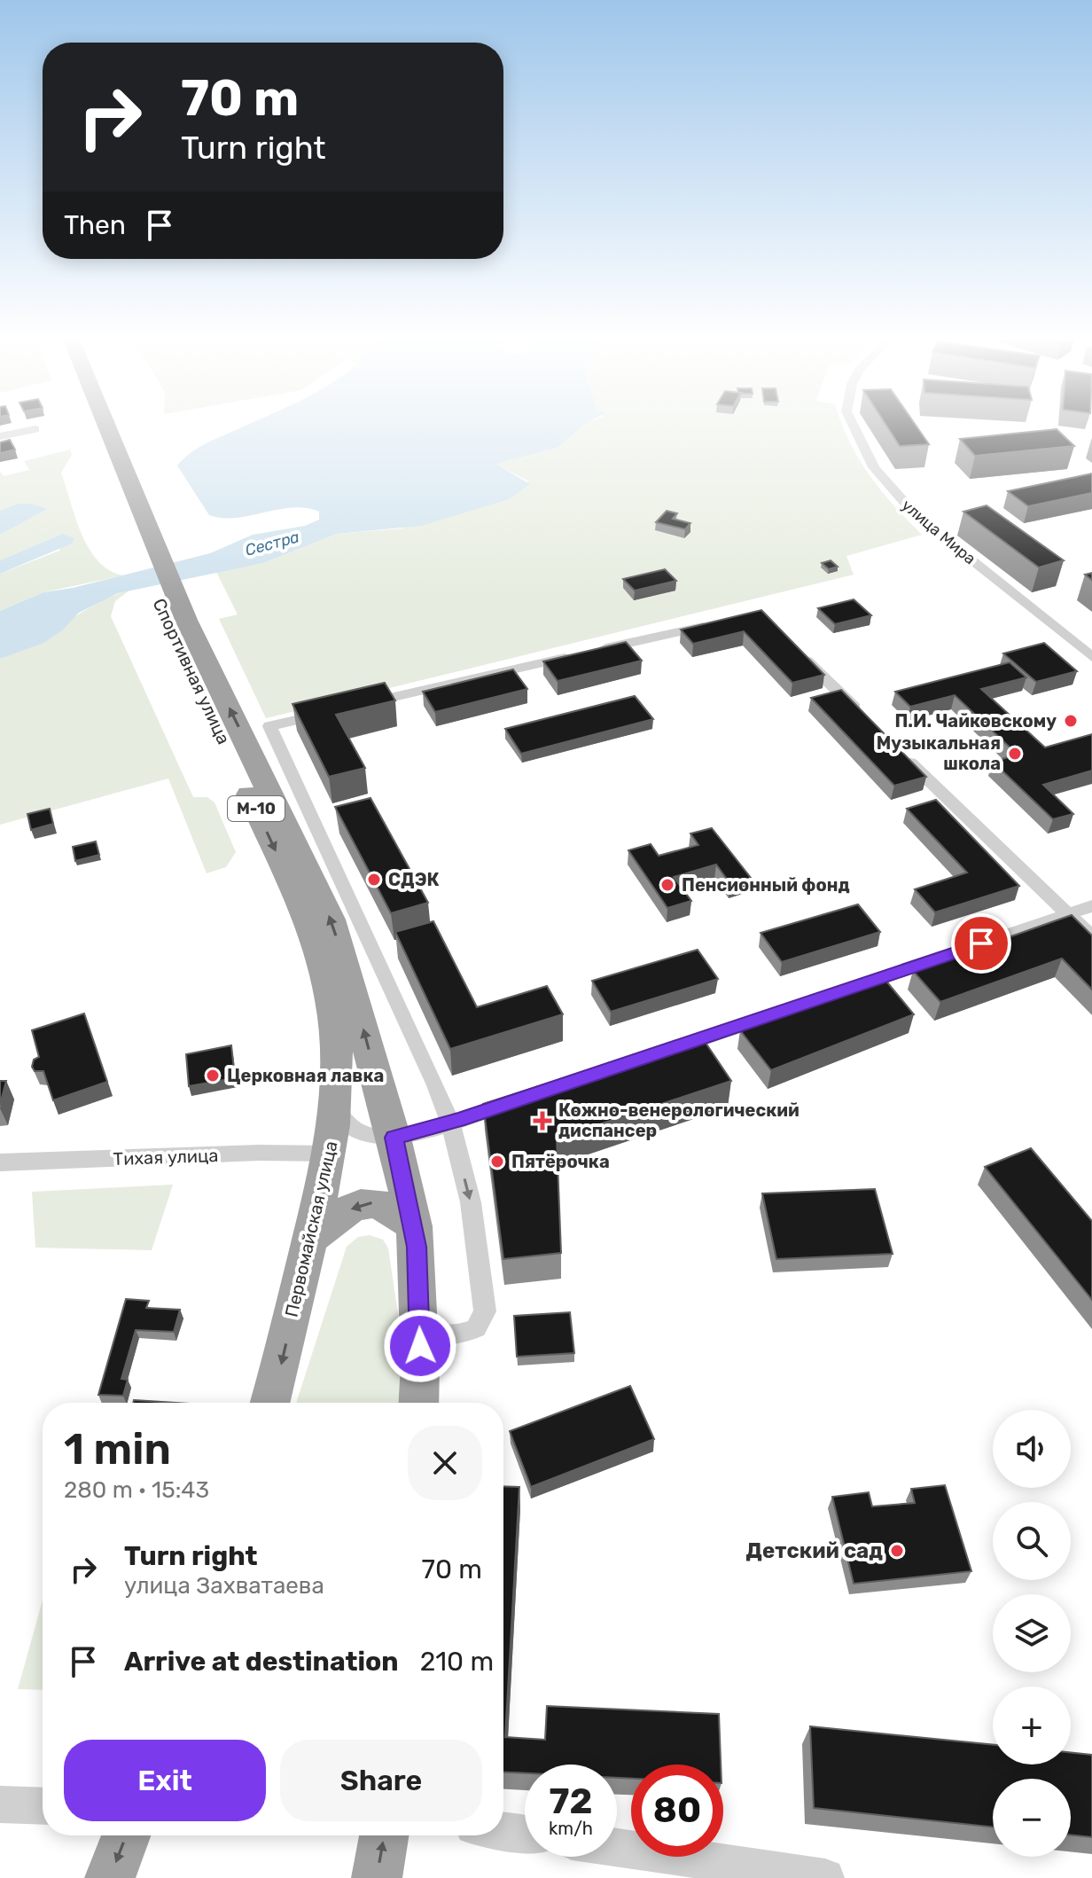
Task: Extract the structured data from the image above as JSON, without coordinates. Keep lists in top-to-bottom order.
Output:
{
  "streets": {
    "highway": ["Спортивная улица", "М-10", "Первомайская улица"],
    "street": ["улица Мира", "Тихая улица"]
  },
  "crossings": [
    ["Спортивная улица", "М-10"],
    ["Спортивная улица", "Первомайская улица"],
    ["М-10", "Первомайская улица"],
    ["Тихая улица", "Первомайская улица"]
  ],
  "water": ["Сестра"],
  "places": {
    "other": [
      "П.И. Чайковскому",
      "Музыкальная школа",
      "СДЭК",
      "Пенсионный фонд",
      "Церковная лавка",
      "Пятёрочка",
      "Детский сад"
    ],
    "health": ["Кожно-венерологический диспансер"]
  },
  "page": {
    "turn": ["70 m", "Turn right"],
    "then": "Then",
    "heading": ["1 min", "280 m · 15:43"],
    "map_buttons": ["+", "−"],
    "list": [
      {
        "name": "Turn right",
        "note": "улица Захватаева",
        "value": "70 m"
      },
      {
        "name": "Arrive at destination",
        "value": "210 m"
      }
    ],
    "buttons": ["Exit", "Share"],
    "speed": "72 km/h",
    "limit": "80"
  }
}
